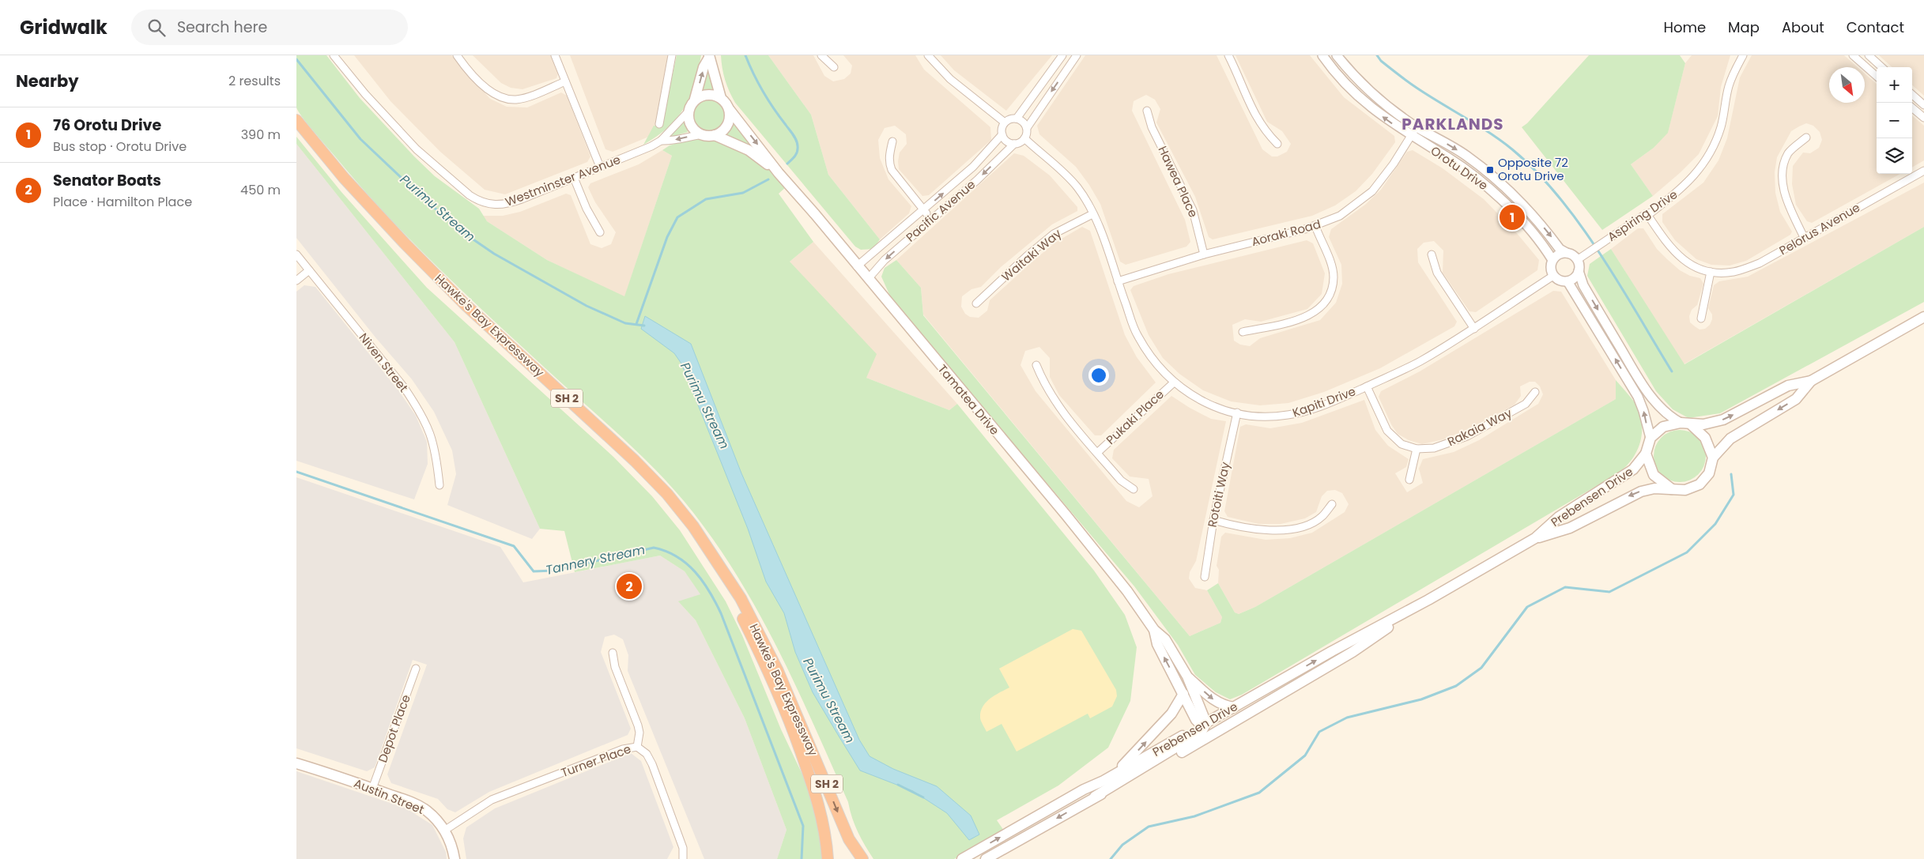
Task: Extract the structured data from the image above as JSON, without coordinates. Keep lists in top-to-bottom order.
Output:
{
  "streets": {
    "highway": ["Hawke's Bay Expressway", "SH 2"],
    "main road": ["Tamatea Drive", "Prebensen Drive", "Austin Street"],
    "street": [
      "Orotu Drive",
      "Westminster Avenue",
      "Hawea Place",
      "Pacific Avenue",
      "Aspiring Drive",
      "Pelorus Avenue",
      "Aoraki Road",
      "Waitaki Way",
      "Niven Street",
      "Kapiti Drive",
      "Pukaki Place",
      "Rakaia Way",
      "Rotoiti Way",
      "Depot Place",
      "Turner Place"
    ]
  },
  "crossings": [
    ["Orotu Drive", "Aspiring Drive"],
    ["Orotu Drive", "Aoraki Road"],
    ["Orotu Drive", "Kapiti Drive"],
    ["Westminster Avenue", "Tamatea Drive"],
    ["Hawea Place", "Aoraki Road"],
    ["Pacific Avenue", "Tamatea Drive"],
    ["Pacific Avenue", "Kapiti Drive"],
    ["Aspiring Drive", "Pelorus Avenue"],
    ["Aspiring Drive", "Kapiti Drive"],
    ["Aoraki Road", "Kapiti Drive"],
    ["Waitaki Way", "Kapiti Drive"],
    ["Tamatea Drive", "Prebensen Drive"],
    ["Kapiti Drive", "Pukaki Place"],
    ["Kapiti Drive", "Rakaia Way"],
    ["Kapiti Drive", "Rotoiti Way"],
    ["Depot Place", "Austin Street"],
    ["Turner Place", "Austin Street"]
  ],
  "districts": ["PARKLANDS"],
  "water": ["Purimu Stream", "Tannery Stream"],
  "places": {
    "transit": ["Opposite 72 Orotu Drive"]
  },
  "north": "bottom right",
  "page": {
    "header": "Gridwalk",
    "search": "Search here",
    "nav": [
      "Home",
      "Map",
      "About",
      "Contact"
    ],
    "heading": ["Nearby", "2 results"],
    "map_buttons": ["+", "−"],
    "list": [
      {
        "mark": "1",
        "name": "76 Orotu Drive",
        "note": "Bus stop · Orotu Drive",
        "value": "390 m"
      },
      {
        "mark": "2",
        "name": "Senator Boats",
        "note": "Place · Hamilton Place",
        "value": "450 m"
      }
    ],
    "pins": ["1", "2"]
  }
}
